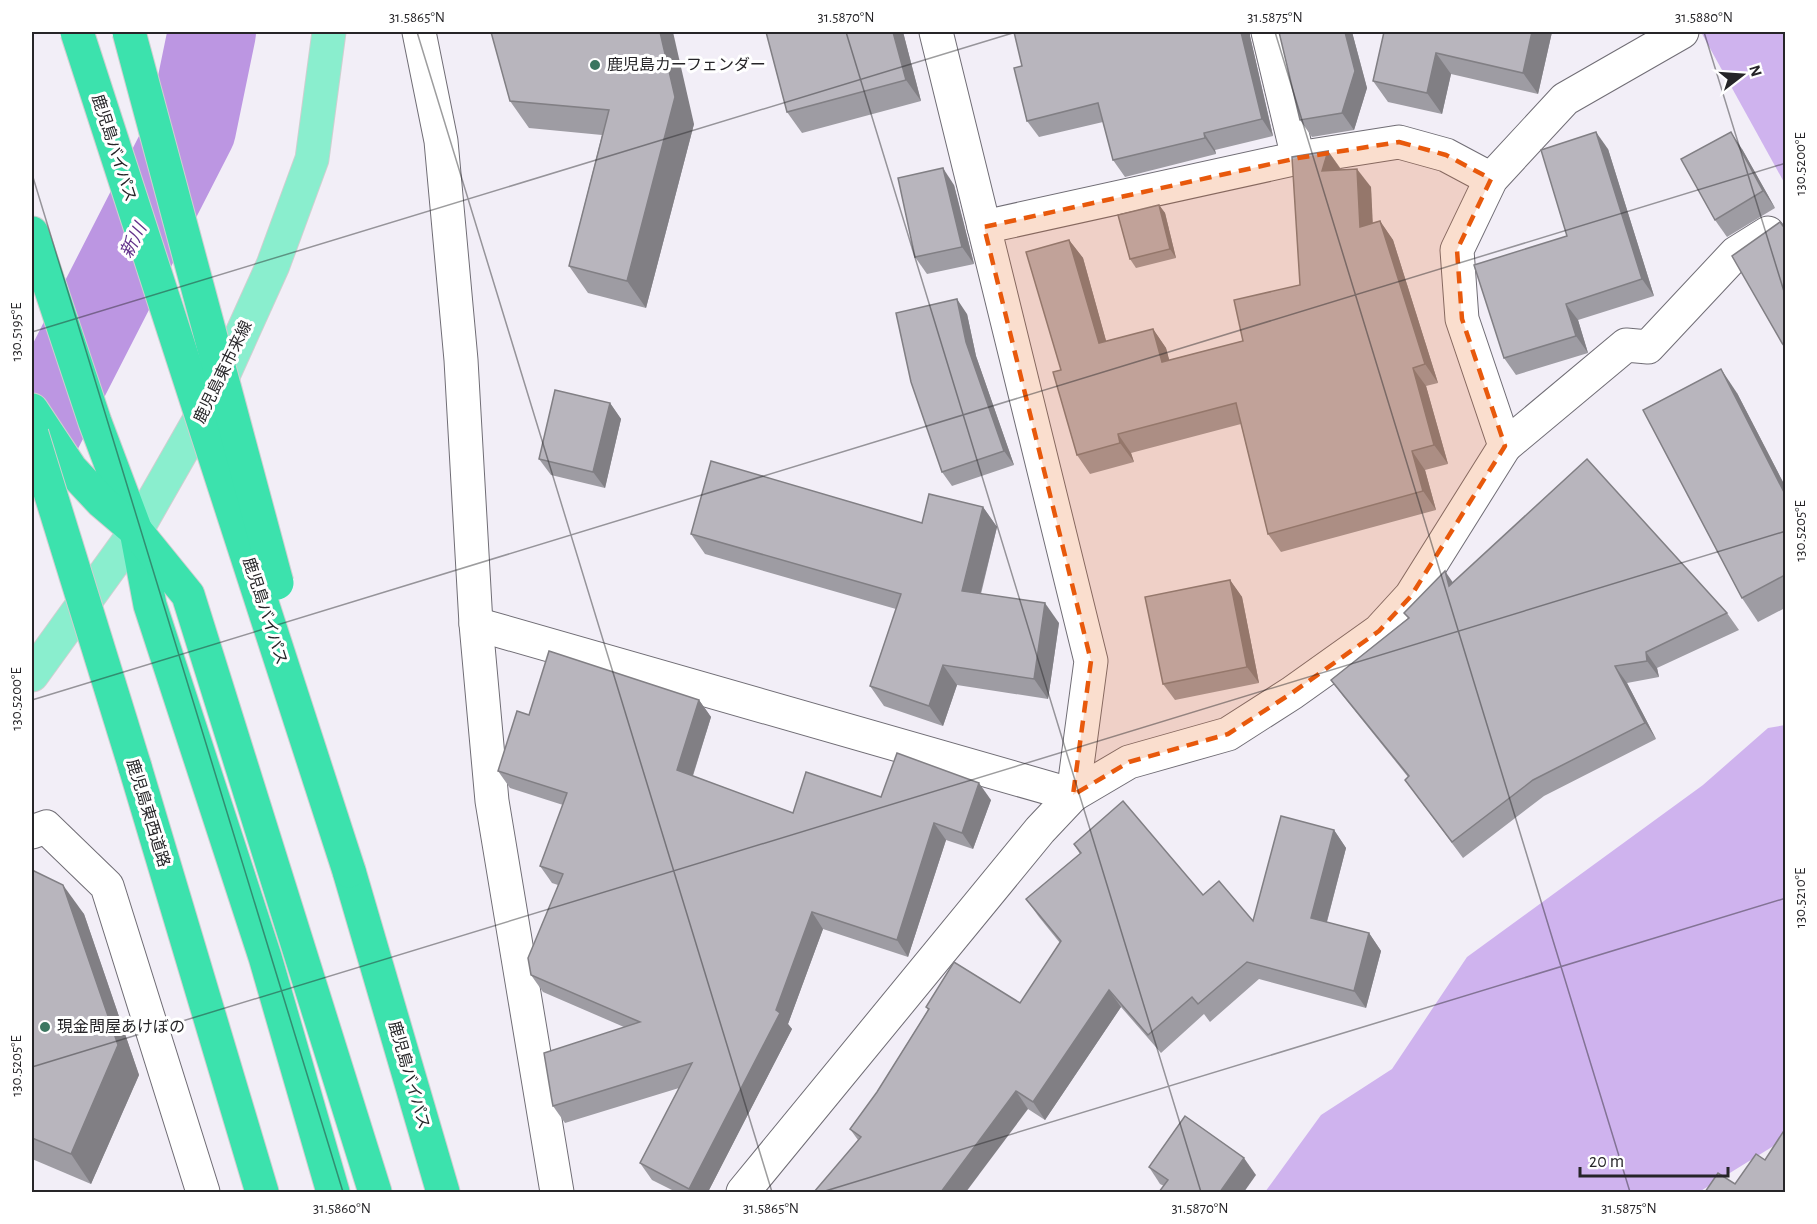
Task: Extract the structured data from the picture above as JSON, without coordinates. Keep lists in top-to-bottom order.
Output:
{
  "streets": {
    "highway": ["鹿児島バイパス", "鹿児島東西道路"],
    "main road": ["鹿児島東市来線"]
  },
  "water": ["新川"],
  "places": ["鹿児島カーフェンダー", "現金問屋あけぼの"],
  "scale_bar": "20 m",
  "north": "right",
  "coordinates": [
    "31.5865°N",
    "31.5870°N",
    "31.5875°N",
    "31.5880°N",
    "130.5200°E",
    "130.5195°E",
    "130.5205°E",
    "130.5210°E",
    "31.5860°N"
  ]
}
